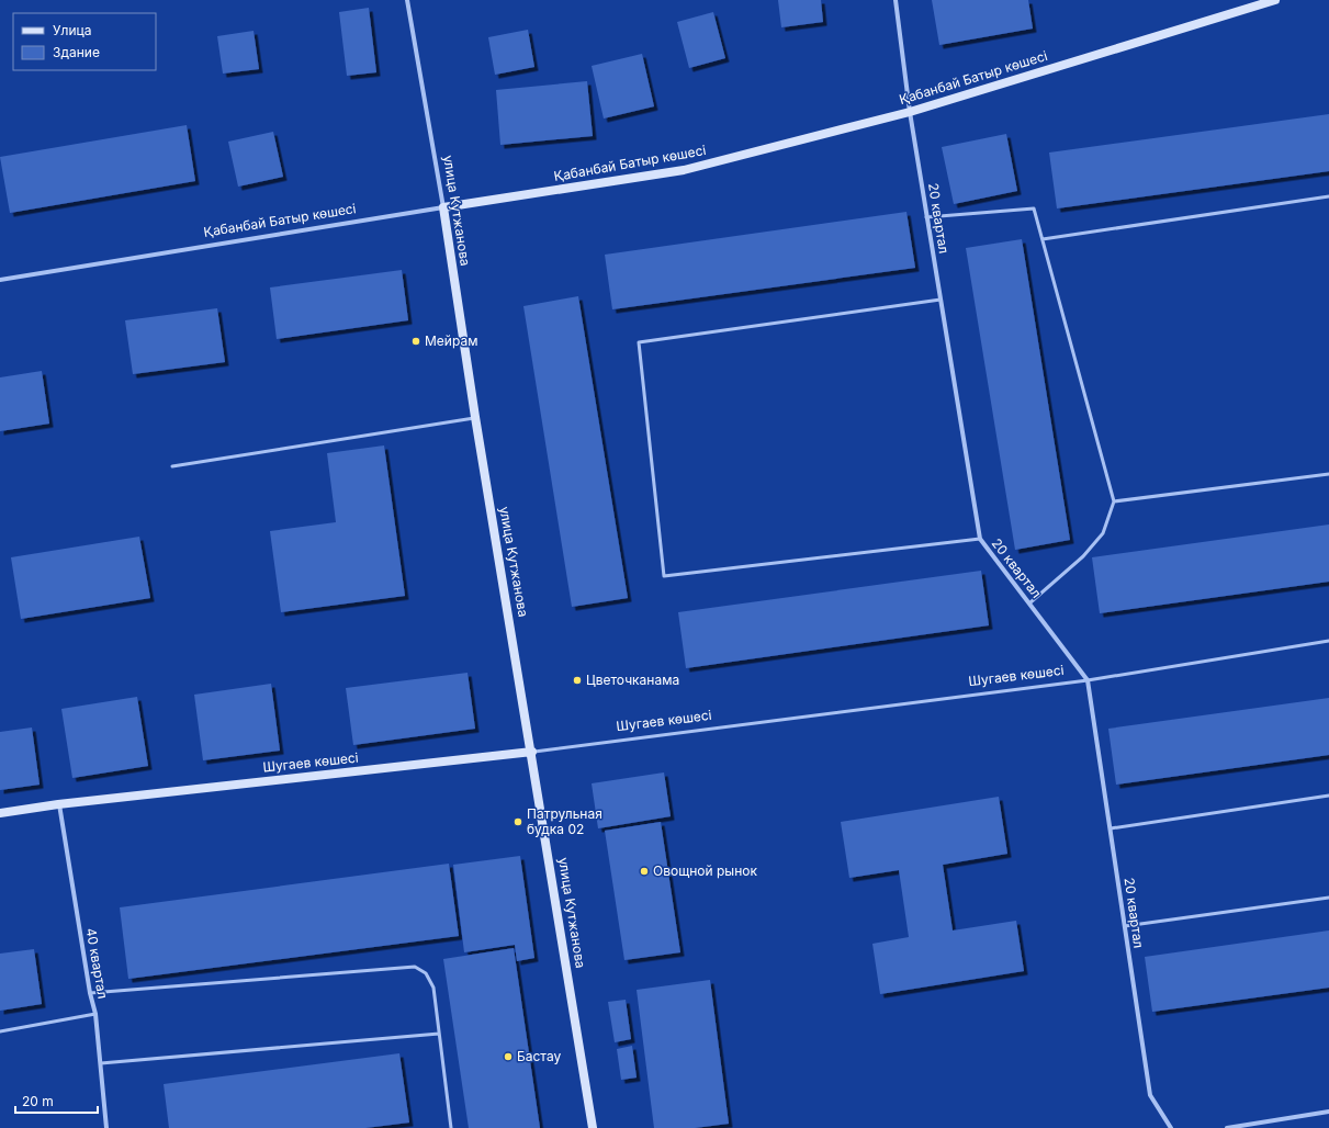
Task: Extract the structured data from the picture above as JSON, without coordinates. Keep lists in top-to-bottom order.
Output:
{
  "streets": {
    "main road": ["Қабанбай Батыр көшесі", "улица Кутжанова", "Шугаев көшесі"],
    "street": ["20 квартал", "40 квартал"]
  },
  "crossings": [
    ["Қабанбай Батыр көшесі", "улица Кутжанова"],
    ["Қабанбай Батыр көшесі", "20 квартал"],
    ["улица Кутжанова", "Шугаев көшесі"],
    ["20 квартал", "Шугаев көшесі"],
    ["Шугаев көшесі", "40 квартал"]
  ],
  "places": [
    "Мейрам",
    "Цветочканама",
    "Патрульная будка 02",
    "Овощной рынок",
    "Бастау"
  ],
  "legend": ["Улица", "Здание"],
  "scale_bar": "20 m"
}
